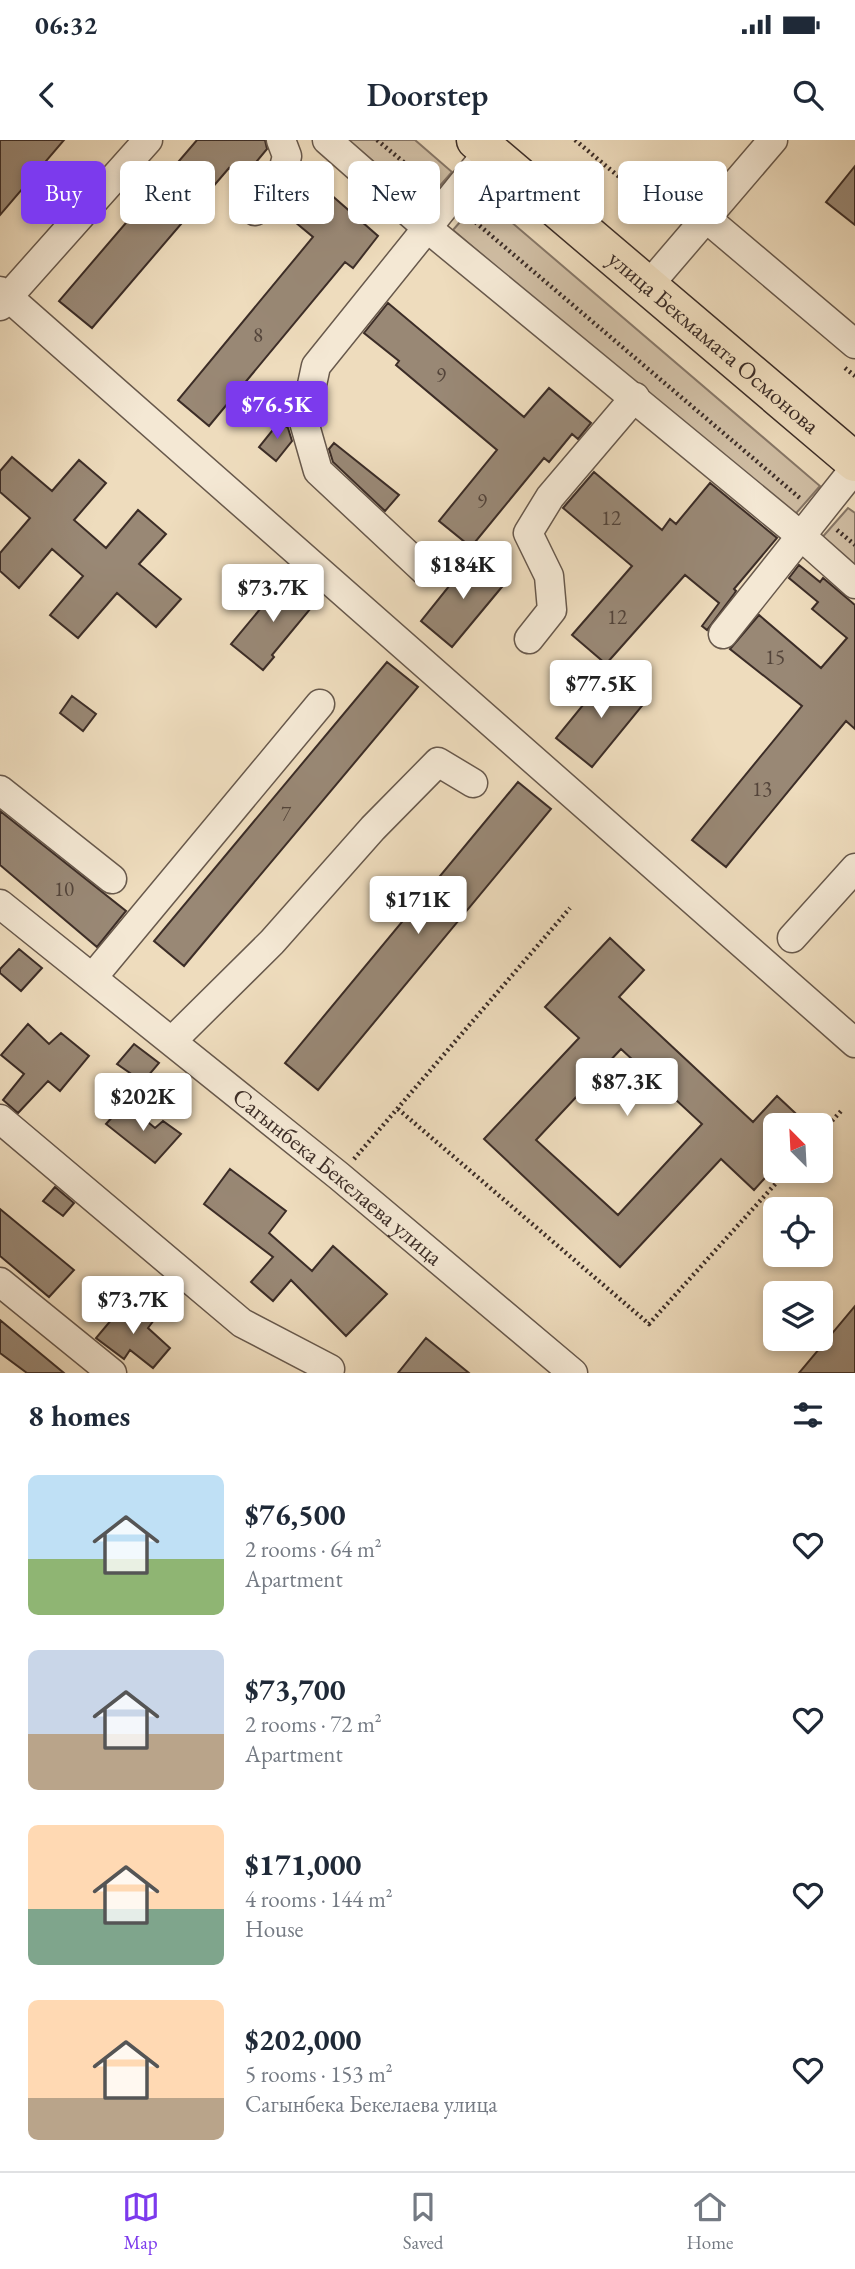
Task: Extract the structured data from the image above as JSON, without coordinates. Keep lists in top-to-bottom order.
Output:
{
  "streets": {
    "highway": ["улица Бекмамата Осмонова"],
    "street": ["Сагынбека Бекелаева улица"]
  },
  "house_numbers": [
    "8",
    "9",
    "9",
    "12",
    "12",
    "15",
    "13",
    "7",
    "10"
  ],
  "north": "top left",
  "page": {
    "status": "06:32",
    "header": "Doorstep",
    "chip": [
      "Buy",
      "Rent",
      "Filters",
      "New",
      "Apartment",
      "House"
    ],
    "price": [
      "$76.5K",
      "$184K",
      "$73.7K",
      "$77.5K",
      "$171K",
      "$87.3K",
      "$202K",
      "$73.7K"
    ],
    "heading": "8 homes",
    "list": [
      {
        "name": "$76,500",
        "note": "2 rooms · 64 m² · Apartment"
      },
      {
        "name": "$73,700",
        "note": "2 rooms · 72 m² · Apartment"
      },
      {
        "name": "$171,000",
        "note": "4 rooms · 144 m² · House"
      },
      {
        "name": "$202,000",
        "note": "5 rooms · 153 m² · Сагынбека Бекелаева улица"
      }
    ],
    "tabs": ["Map", "Saved", "Home"]
  }
}
